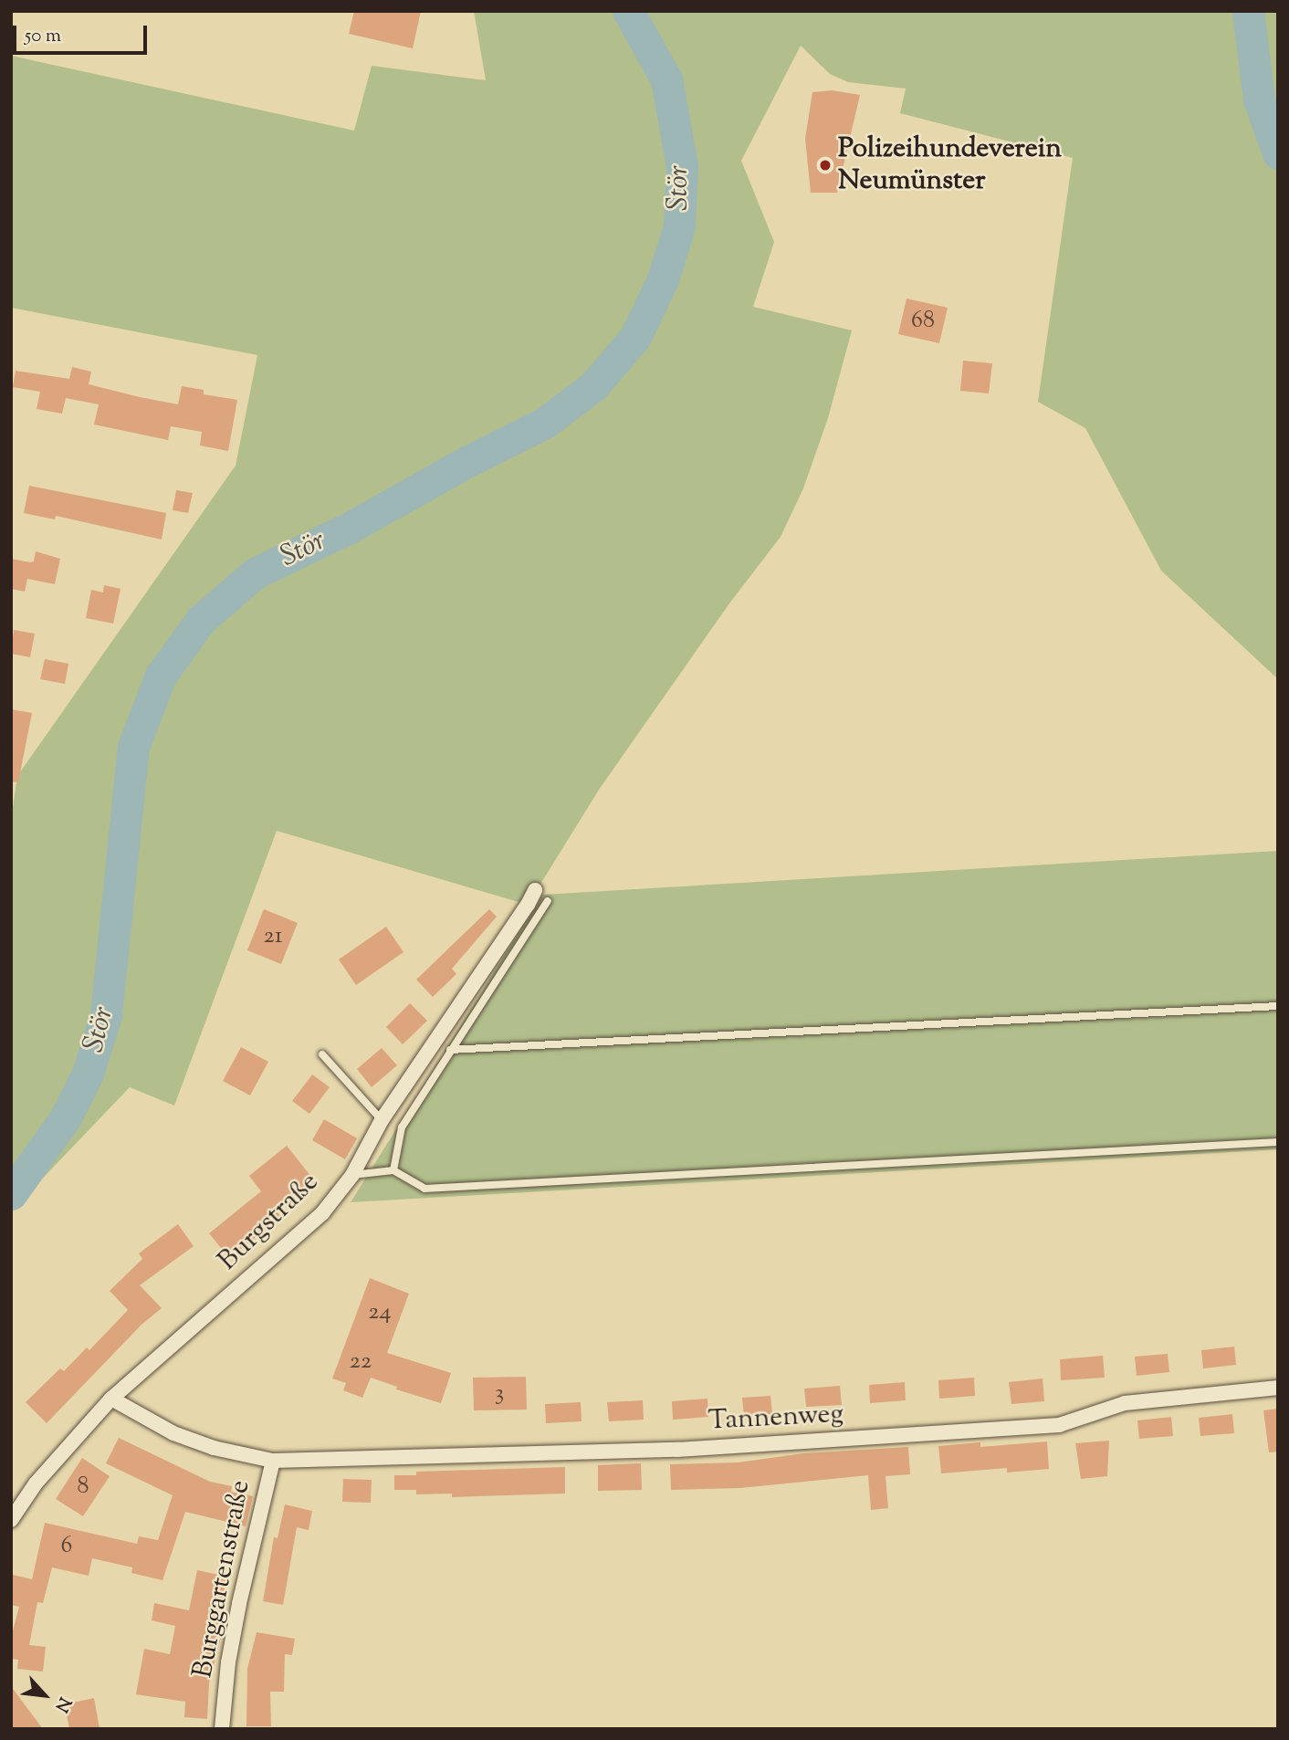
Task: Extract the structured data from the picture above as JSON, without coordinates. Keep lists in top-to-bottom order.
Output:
{
  "streets": {
    "street": ["Burgstraße", "Tannenweg", "Burggartenstraße"]
  },
  "crossings": [
    ["Burgstraße", "Burggartenstraße"],
    ["Tannenweg", "Burggartenstraße"]
  ],
  "water": ["Stör"],
  "places": ["Polizeihundeverein Neumünster"],
  "house_numbers": [
    "68",
    "21",
    "24",
    "22",
    "3",
    "8",
    "6"
  ],
  "scale_bar": "50 m",
  "north": "bottom right"
}
